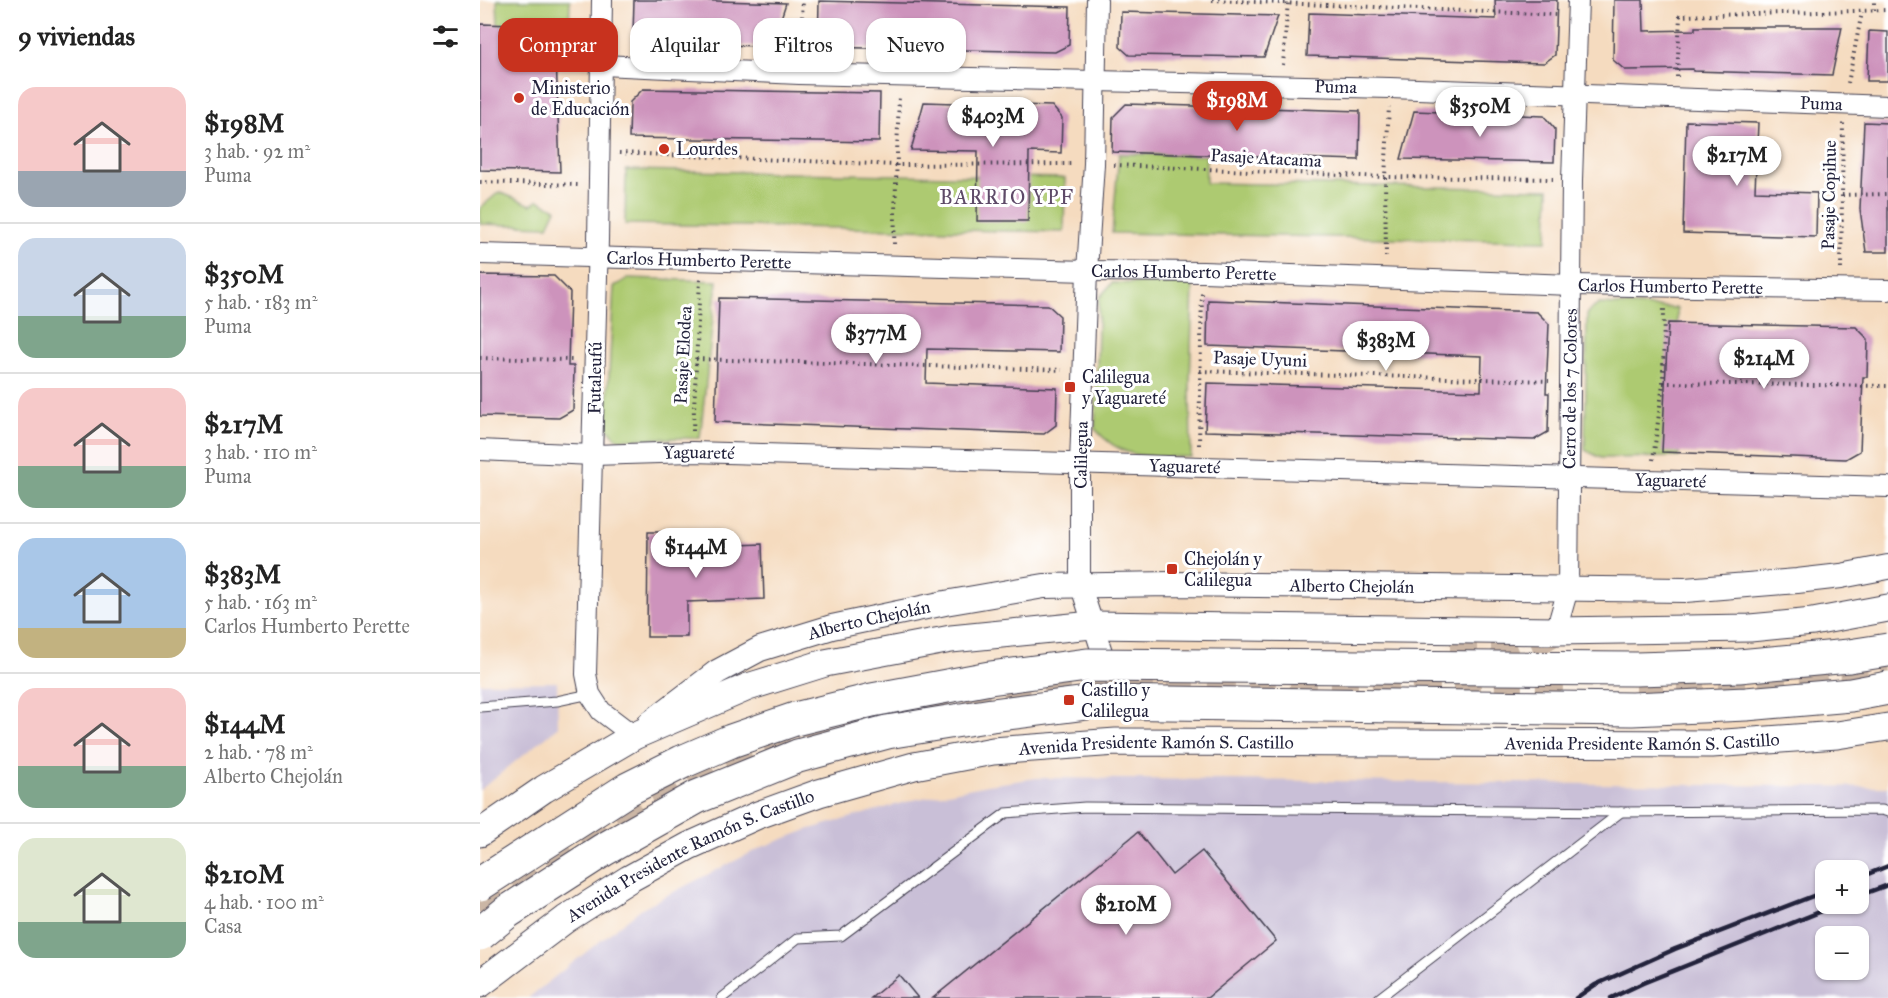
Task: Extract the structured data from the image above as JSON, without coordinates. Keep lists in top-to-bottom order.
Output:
{
  "streets": {
    "main road": ["Avenida Presidente Ramón S. Castillo"],
    "street": [
      "Puma",
      "Carlos Humberto Perette",
      "Futaleufú",
      "Cerro de los 7 Colores",
      "Yaguareté",
      "Calilegua",
      "Alberto Chejolán"
    ],
    "path": [
      "Pasaje Atacama",
      "Pasaje Copihue",
      "Pasaje Elodea",
      "Pasaje Uyuni"
    ]
  },
  "crossings": [
    ["Puma", "Pasaje Copihue"],
    ["Puma", "Cerro de los 7 Colores"],
    ["Puma", "Calilegua"],
    ["Pasaje Atacama", "Futaleufú"],
    ["Pasaje Atacama", "Cerro de los 7 Colores"],
    ["Pasaje Atacama", "Calilegua"],
    ["Carlos Humberto Perette", "Pasaje Elodea"],
    ["Carlos Humberto Perette", "Futaleufú"],
    ["Carlos Humberto Perette", "Cerro de los 7 Colores"],
    ["Carlos Humberto Perette", "Calilegua"],
    ["Pasaje Elodea", "Yaguareté"],
    ["Pasaje Uyuni", "Cerro de los 7 Colores"],
    ["Futaleufú", "Yaguareté"],
    ["Cerro de los 7 Colores", "Yaguareté"],
    ["Cerro de los 7 Colores", "Alberto Chejolán"],
    ["Yaguareté", "Calilegua"],
    ["Calilegua", "Alberto Chejolán"]
  ],
  "districts": ["BARRIO YPF"],
  "places": {
    "other": ["Ministerio de Educación", "Lourdes"],
    "transit": ["Calilegua y Yaguareté", "Chejolán y Calilegua", "Castillo y Calilegua"]
  },
  "page": {
    "heading": "9 viviendas",
    "chip": [
      "Comprar",
      "Alquilar",
      "Filtros",
      "Nuevo"
    ],
    "list": [
      {
        "name": "$198M",
        "note": "3 hab. · 92 m² · Puma"
      },
      {
        "name": "$350M",
        "note": "5 hab. · 183 m² · Puma"
      },
      {
        "name": "$217M",
        "note": "3 hab. · 110 m² · Puma"
      },
      {
        "name": "$383M",
        "note": "5 hab. · 163 m² · Carlos Humberto Perette"
      },
      {
        "name": "$144M",
        "note": "2 hab. · 78 m² · Alberto Chejolán"
      },
      {
        "name": "$210M",
        "note": "4 hab. · 100 m² · Casa"
      }
    ],
    "price": [
      "$198M",
      "$350M",
      "$403M",
      "$217M",
      "$377M",
      "$383M",
      "$214M",
      "$144M",
      "$210M"
    ],
    "map_buttons": ["+", "−"]
  }
}
